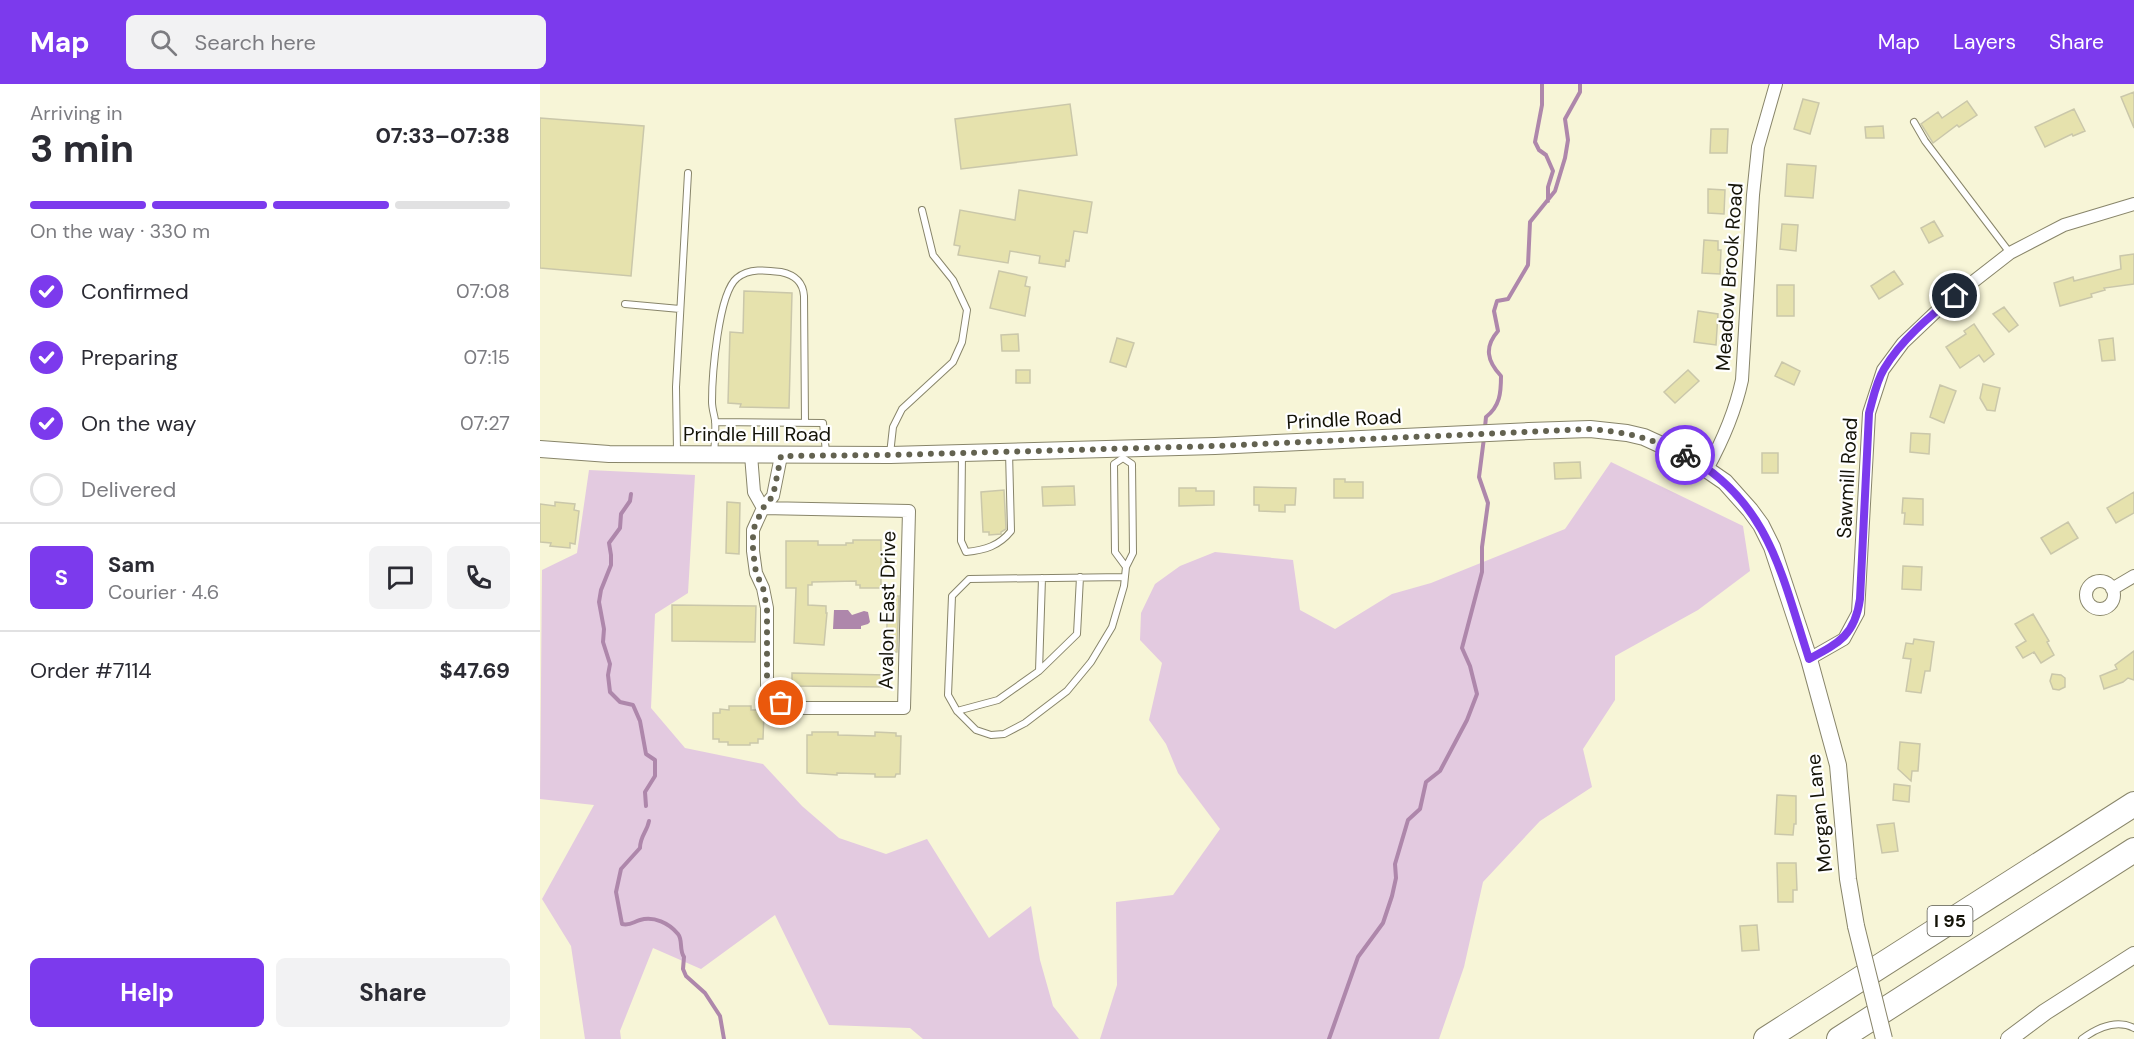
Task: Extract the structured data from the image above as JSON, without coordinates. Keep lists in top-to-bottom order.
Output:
{
  "streets": {
    "highway": ["I 95"],
    "street": [
      "Meadow Brook Road",
      "Prindle Road",
      "Prindle Hill Road",
      "Sawmill Road",
      "Avalon East Drive",
      "Morgan Lane"
    ]
  },
  "crossings": [
    ["Meadow Brook Road", "Prindle Road"],
    ["Meadow Brook Road", "Morgan Lane"],
    ["Prindle Road", "Prindle Hill Road"],
    ["Prindle Road", "Morgan Lane"],
    ["Prindle Hill Road", "Avalon East Drive"],
    ["Sawmill Road", "Morgan Lane"]
  ],
  "page": {
    "header": "Map",
    "search": "Search here",
    "nav": ["Map", "Layers", "Share"],
    "heading": ["3 min", "Arriving in", "07:33–07:38"],
    "panel": [
      "Sam",
      "Courier · 4.6",
      "Order #7114",
      "$47.69"
    ],
    "bar": "On the way · 330 m",
    "list": [
      ["Confirmed", "07:08"],
      ["Preparing", "07:15"],
      ["On the way", "07:27"],
      "Delivered"
    ],
    "round": "S",
    "buttons": ["Help", "Share"]
  }
}
